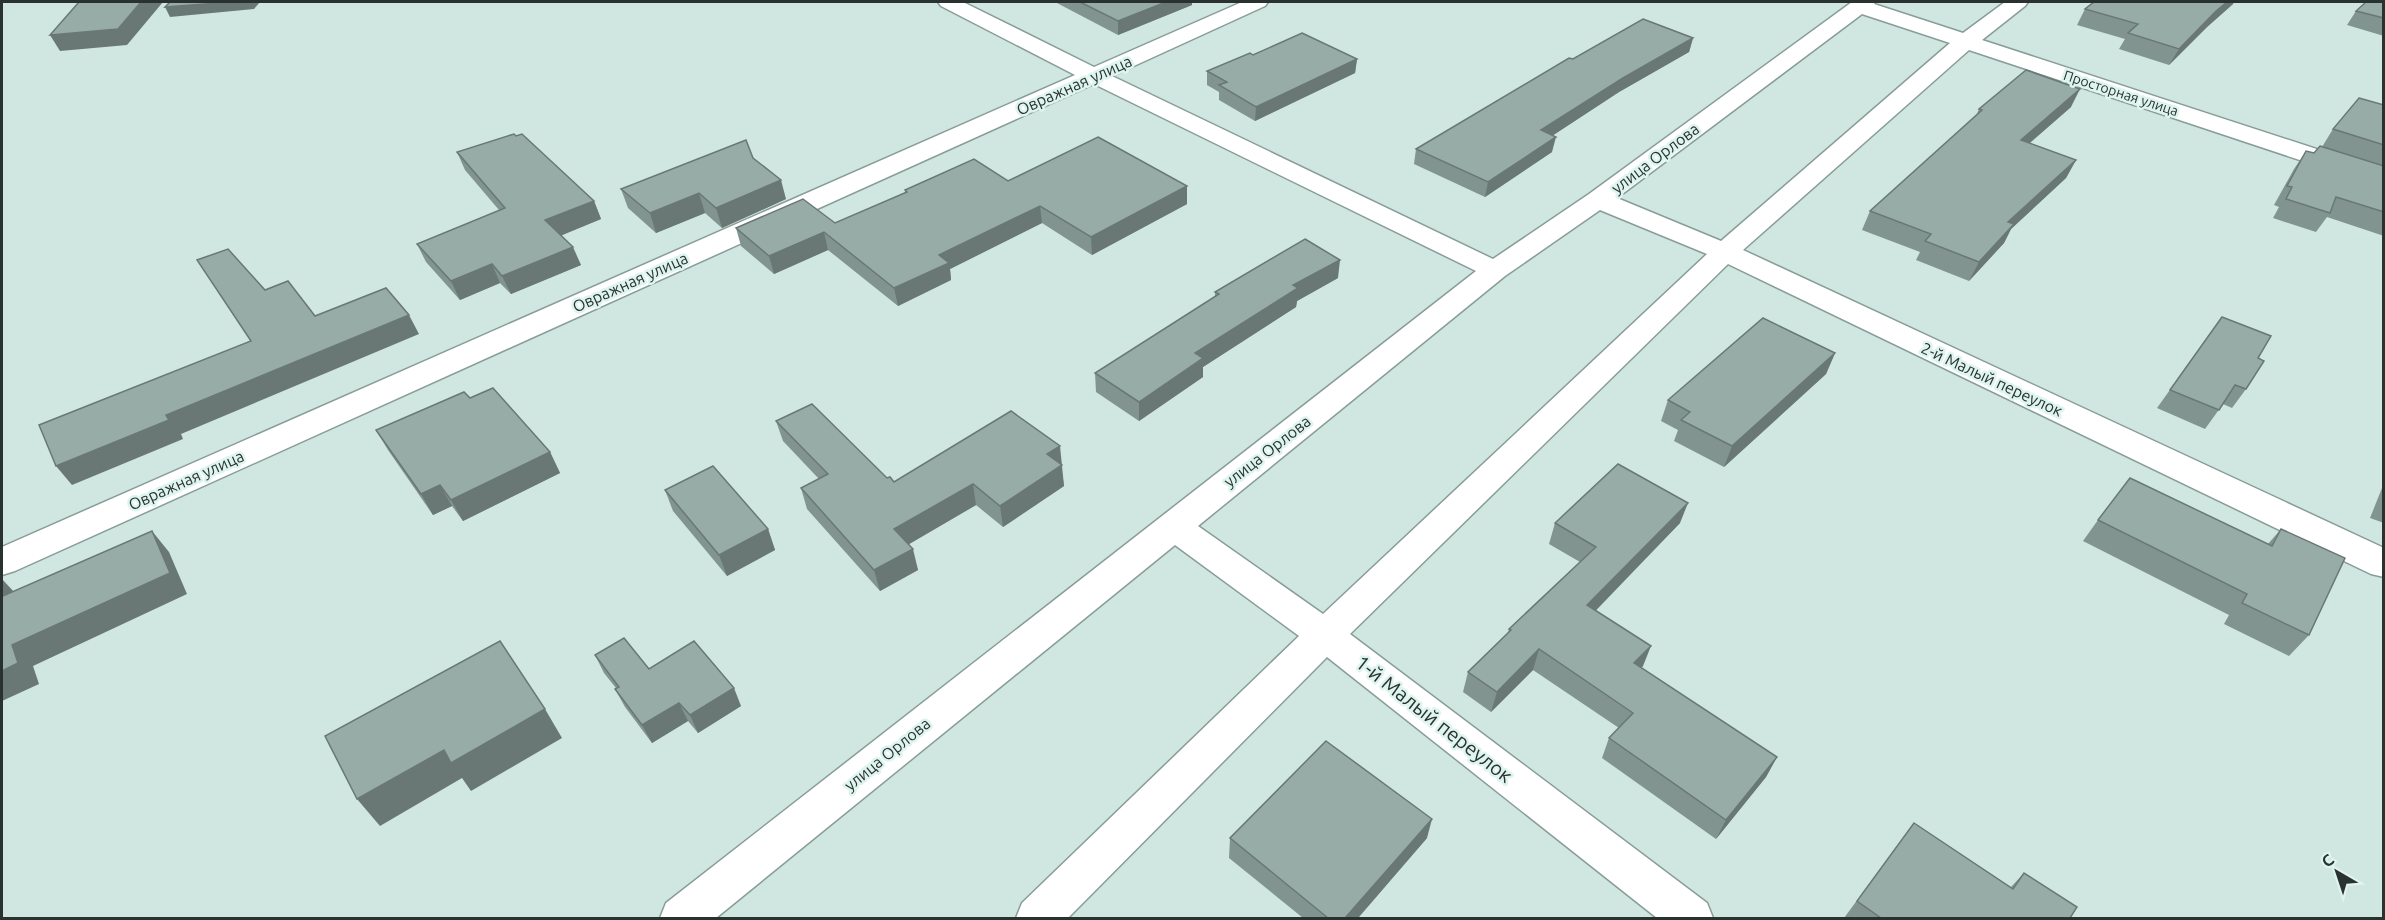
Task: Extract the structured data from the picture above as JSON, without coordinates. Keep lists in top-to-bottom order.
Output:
{
  "streets": {
    "street": [
      "Овражная улица",
      "Просторная улица",
      "улица Орлова",
      "2-й Малый переулок",
      "1-й Малый переулок"
    ]
  },
  "crossings": [
    ["Просторная улица", "улица Орлова"],
    ["улица Орлова", "2-й Малый переулок"],
    ["улица Орлова", "1-й Малый переулок"]
  ],
  "north": "top left"
}
